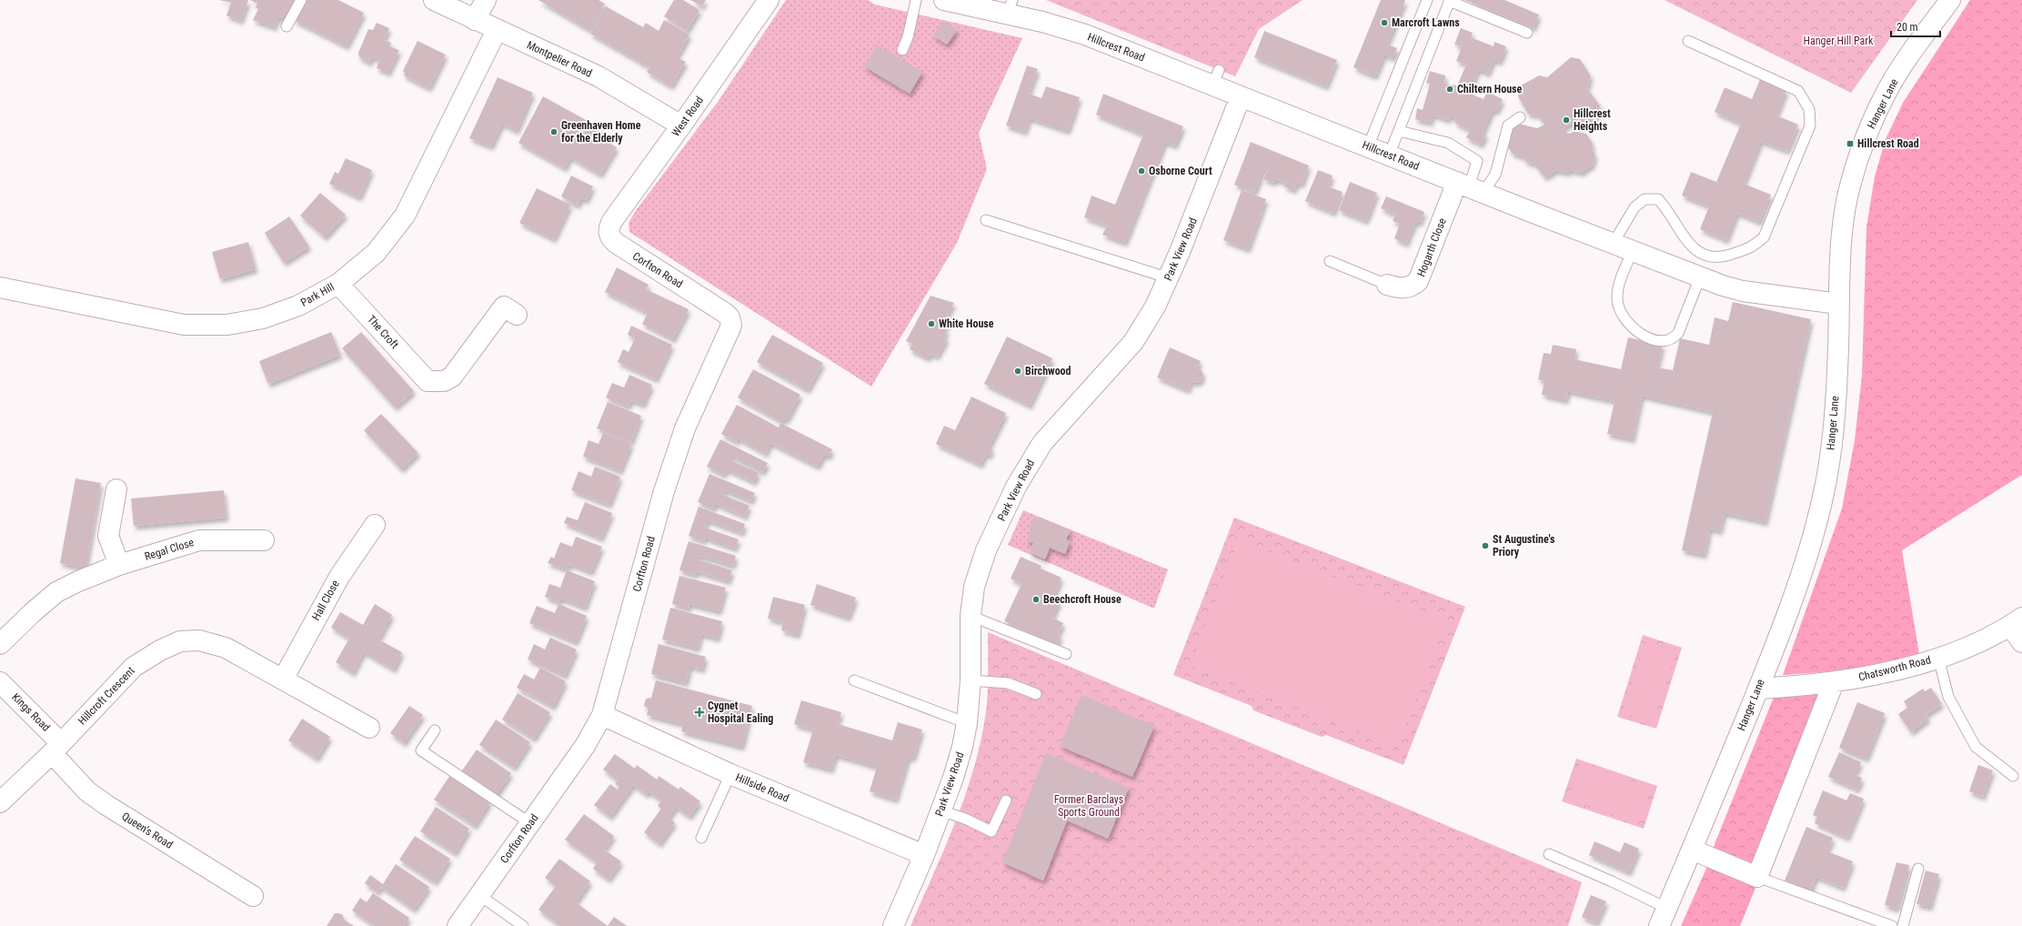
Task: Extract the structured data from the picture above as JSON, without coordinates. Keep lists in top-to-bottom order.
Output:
{
  "streets": {
    "main road": [
      "Hillcrest Road",
      "Montpelier Road",
      "Hanger Lane",
      "West Road",
      "Hogarth Close",
      "Park View Road",
      "Corfton Road",
      "Park Hill",
      "The Croft",
      "Regal Close",
      "Hall Close",
      "Chatsworth Road",
      "Hillcroft Crescent",
      "Kings Road",
      "Hillside Road",
      "Queen's Road"
    ]
  },
  "crossings": [
    ["Hillcrest Road", "Hanger Lane"],
    ["Hillcrest Road", "Hogarth Close"],
    ["Hillcrest Road", "Park View Road"],
    ["Montpelier Road", "West Road"],
    ["Montpelier Road", "Park Hill"],
    ["Hanger Lane", "Chatsworth Road"],
    ["West Road", "Corfton Road"],
    ["Park View Road", "Hillside Road"],
    ["Corfton Road", "Hillside Road"],
    ["Park Hill", "The Croft"],
    ["Hall Close", "Hillcroft Crescent"],
    ["Hillcroft Crescent", "Kings Road"],
    ["Hillcroft Crescent", "Queen's Road"],
    ["Kings Road", "Queen's Road"]
  ],
  "parks": ["Hanger Hill Park", "Former Barclays Sports Ground"],
  "places": {
    "other": [
      "Marcroft Lawns",
      "Chiltern House",
      "Hillcrest Heights",
      "Greenhaven Home for the Elderly",
      "Osborne Court",
      "White House",
      "Birchwood",
      "St Augustine's Priory",
      "Beechcroft House"
    ],
    "transit": ["Hillcrest Road"],
    "health": ["Cygnet Hospital Ealing"]
  },
  "scale_bar": "20 m"
}
